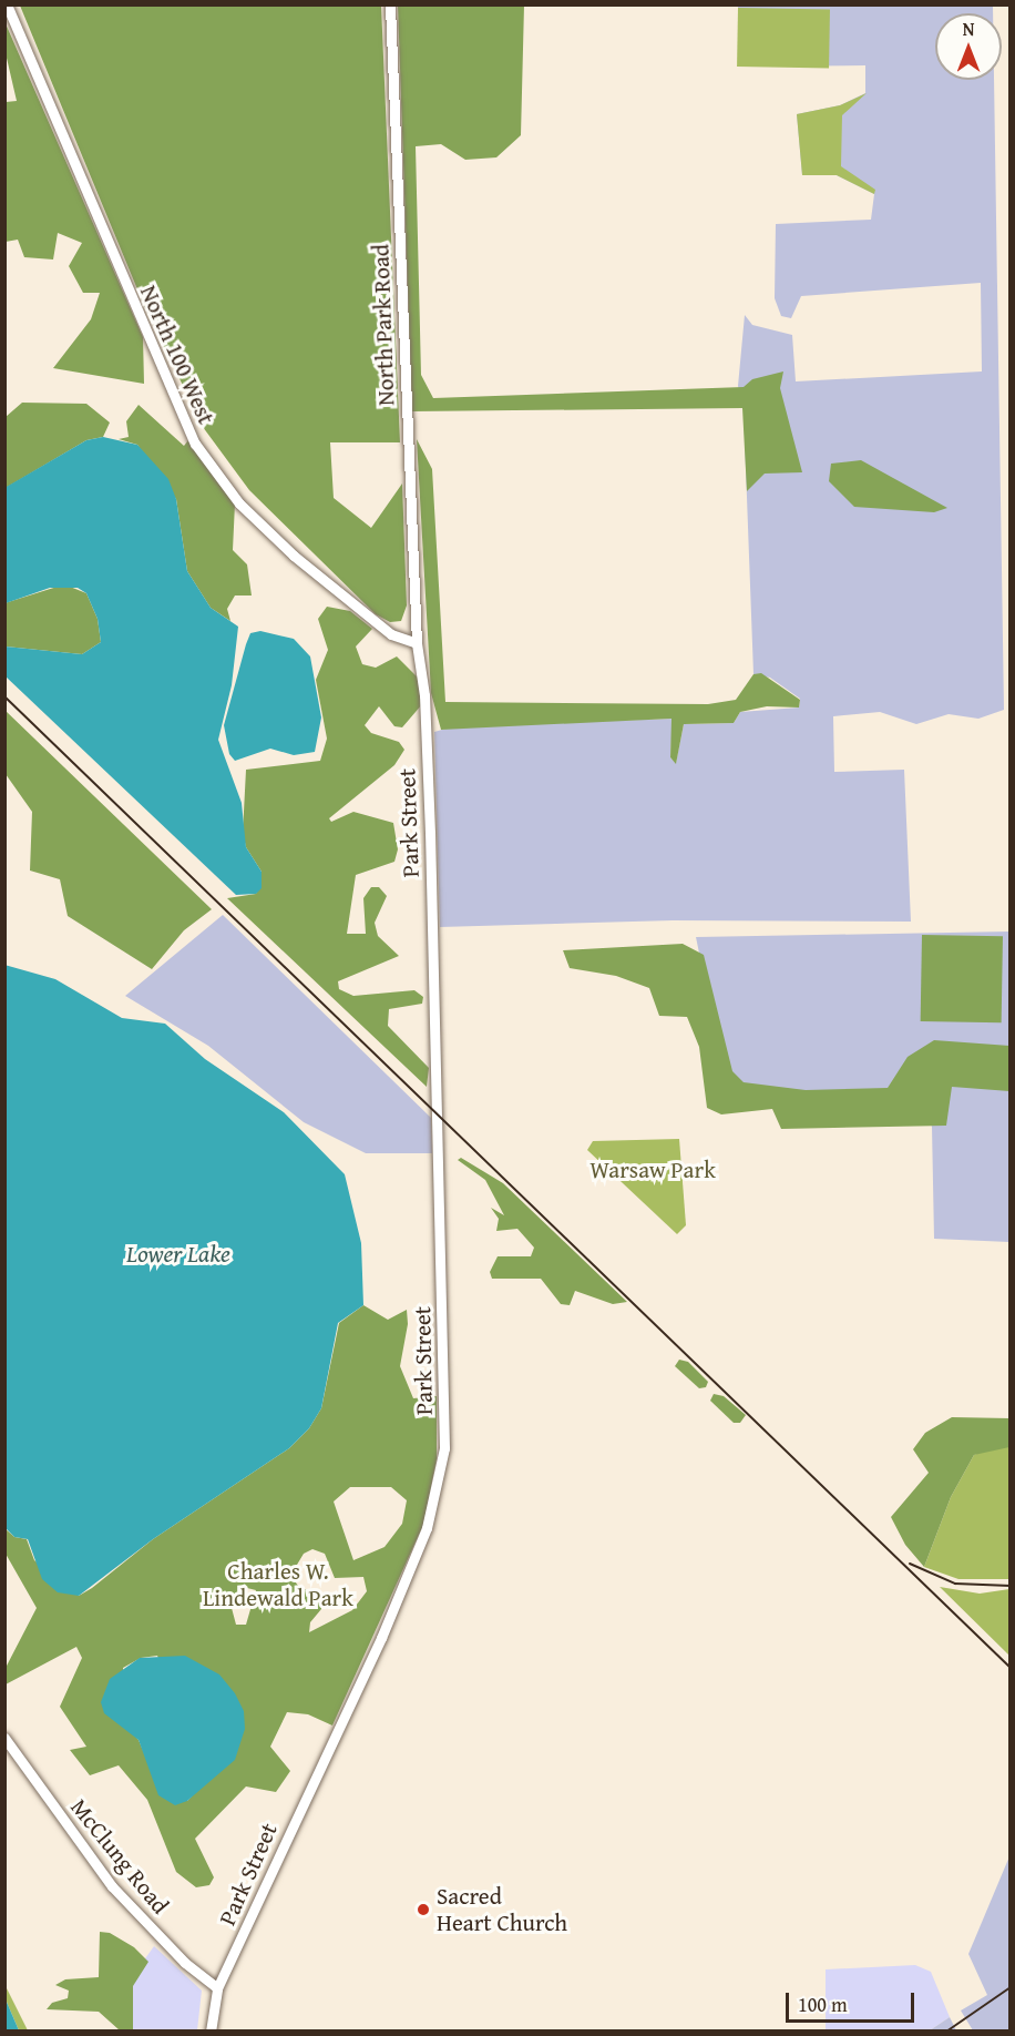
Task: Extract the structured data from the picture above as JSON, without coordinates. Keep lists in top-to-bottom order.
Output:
{
  "streets": {
    "street": [
      "North Park Road",
      "North 100 West",
      "Park Street",
      "McClung Road"
    ]
  },
  "crossings": [
    ["North Park Road", "North 100 West"],
    ["North Park Road", "Park Street"],
    ["North 100 West", "Park Street"],
    ["Park Street", "McClung Road"]
  ],
  "water": ["Lower Lake"],
  "parks": ["Warsaw Park", "Charles W. Lindewald Park"],
  "places": ["Sacred Heart Church"],
  "scale_bar": "100 m",
  "north": "top"
}
